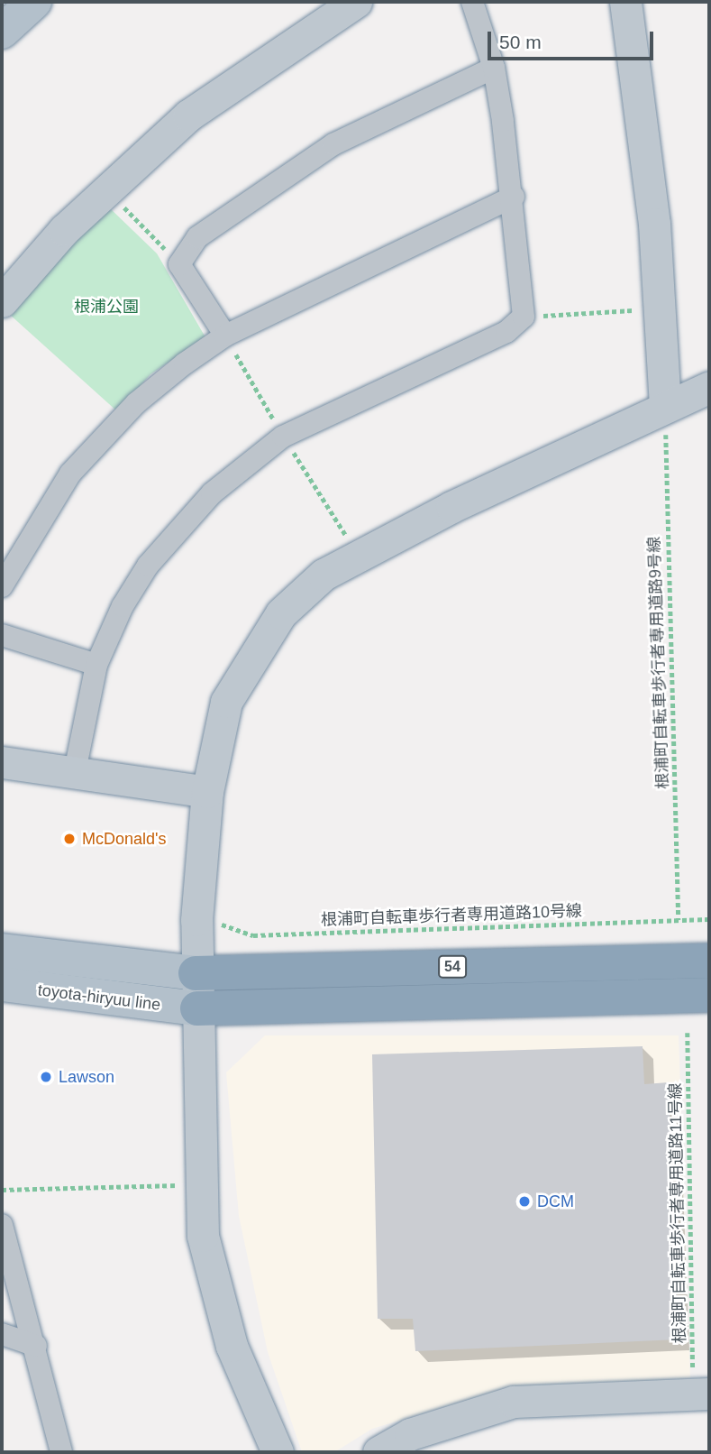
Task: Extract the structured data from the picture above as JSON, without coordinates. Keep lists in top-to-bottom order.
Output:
{
  "streets": {
    "highway": ["54"],
    "main road": ["toyota-hiryuu line"],
    "path": ["根浦町自転車歩行者専用道路9号線", "根浦町自転車歩行者専用道路10号線", "根浦町自転車歩行者専用道路11号線"]
  },
  "crossings": [
    ["根浦町自転車歩行者専用道路9号線", "根浦町自転車歩行者専用道路10号線"],
    ["54", "toyota-hiryuu line"]
  ],
  "parks": ["根浦公園"],
  "places": ["McDonald's", "Lawson", "DCM"],
  "scale_bar": "50 m"
}
